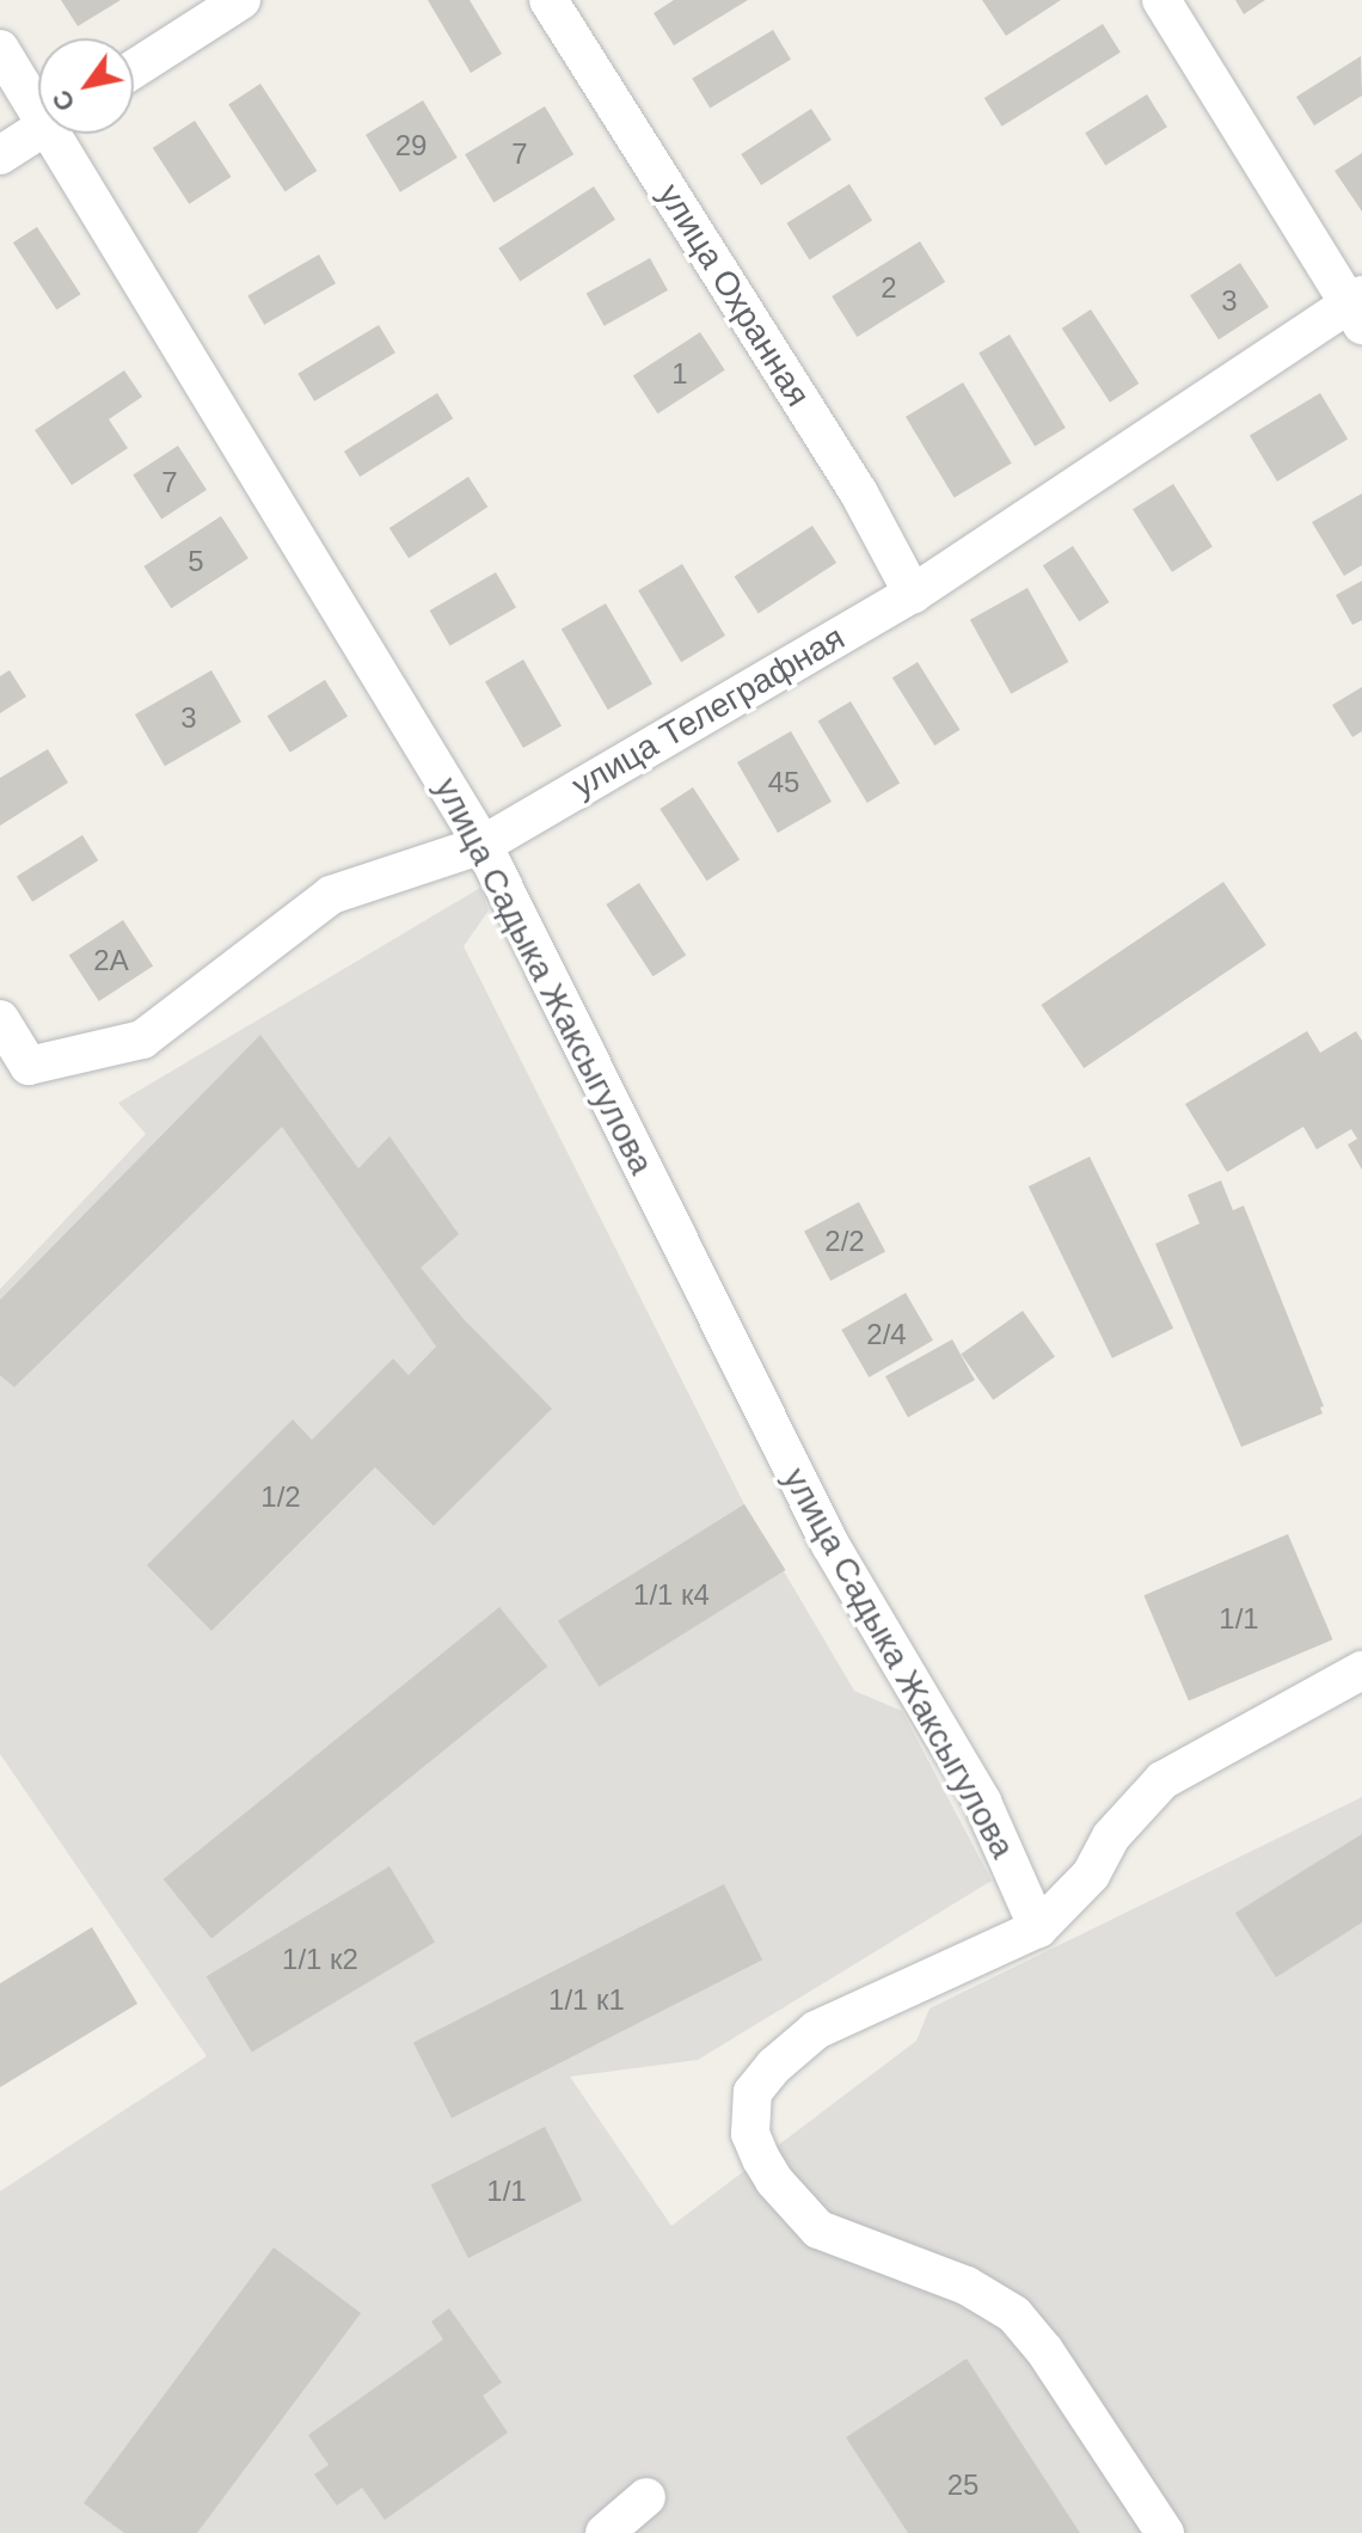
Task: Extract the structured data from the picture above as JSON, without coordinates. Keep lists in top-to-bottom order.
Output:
{
  "streets": {
    "street": ["улица Охранная", "улица Телеграфная", "улица Садыка Жаксыгулова"]
  },
  "crossings": [
    ["улица Охранная", "улица Телеграфная"],
    ["улица Телеграфная", "улица Садыка Жаксыгулова"]
  ],
  "house_numbers": [
    "29",
    "7",
    "2",
    "3",
    "1",
    "7",
    "5",
    "3",
    "45",
    "2А",
    "2/2",
    "2/4",
    "1/2",
    "1/1 к4",
    "1/1",
    "1/1 к2",
    "1/1 к1",
    "1/1",
    "25"
  ],
  "north": "bottom left"
}
